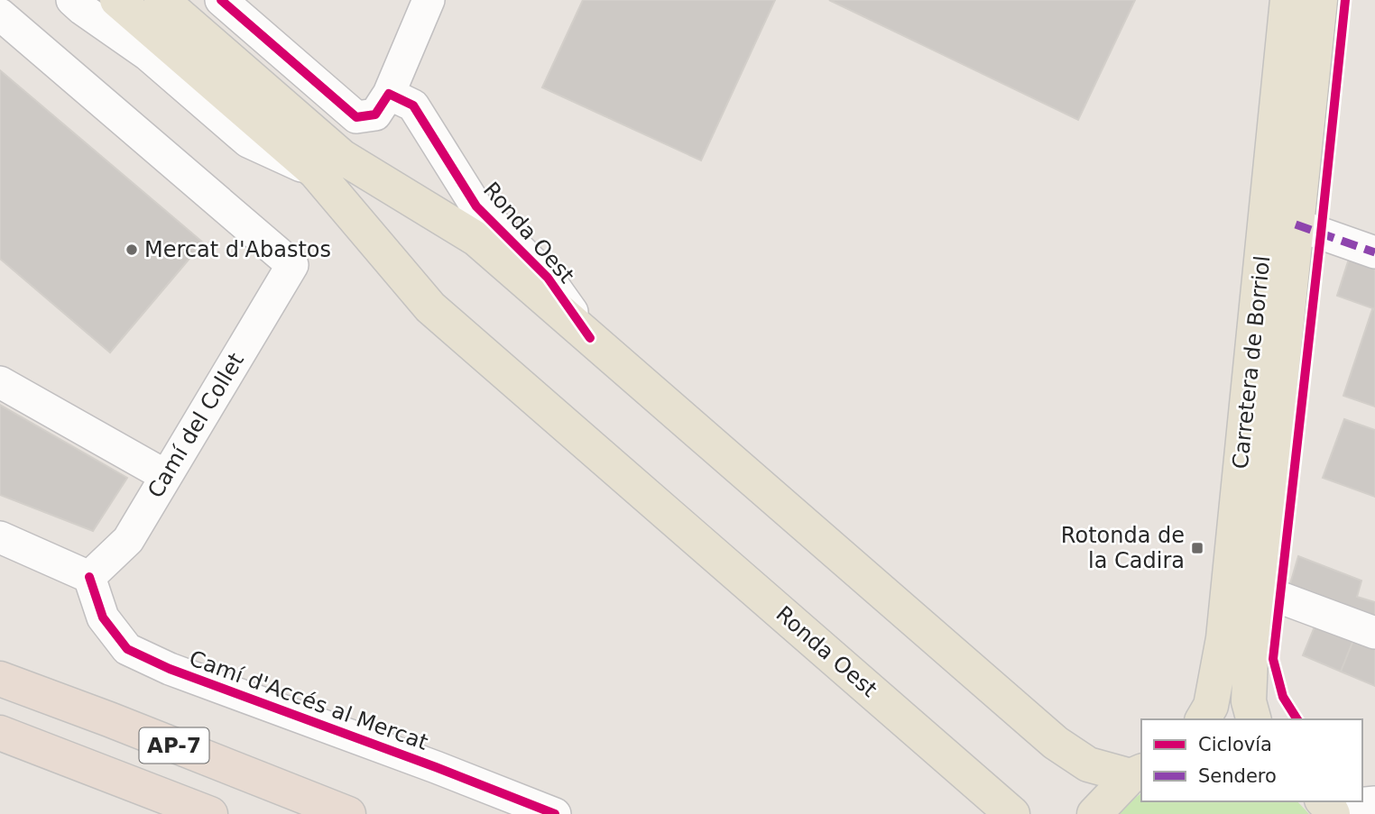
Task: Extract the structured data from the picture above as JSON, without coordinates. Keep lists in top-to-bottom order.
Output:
{
  "streets": {
    "highway": ["AP-7"],
    "main road": ["Ronda Oest", "Carretera de Borriol"],
    "street": ["Camí del Collet", "Camí d'Accés al Mercat"]
  },
  "crossings": [
    ["Camí del Collet", "Camí d'Accés al Mercat"]
  ],
  "places": {
    "other": ["Mercat d'Abastos"],
    "transit": ["Rotonda de la Cadira"]
  },
  "legend": ["Ciclovía", "Sendero"]
}
